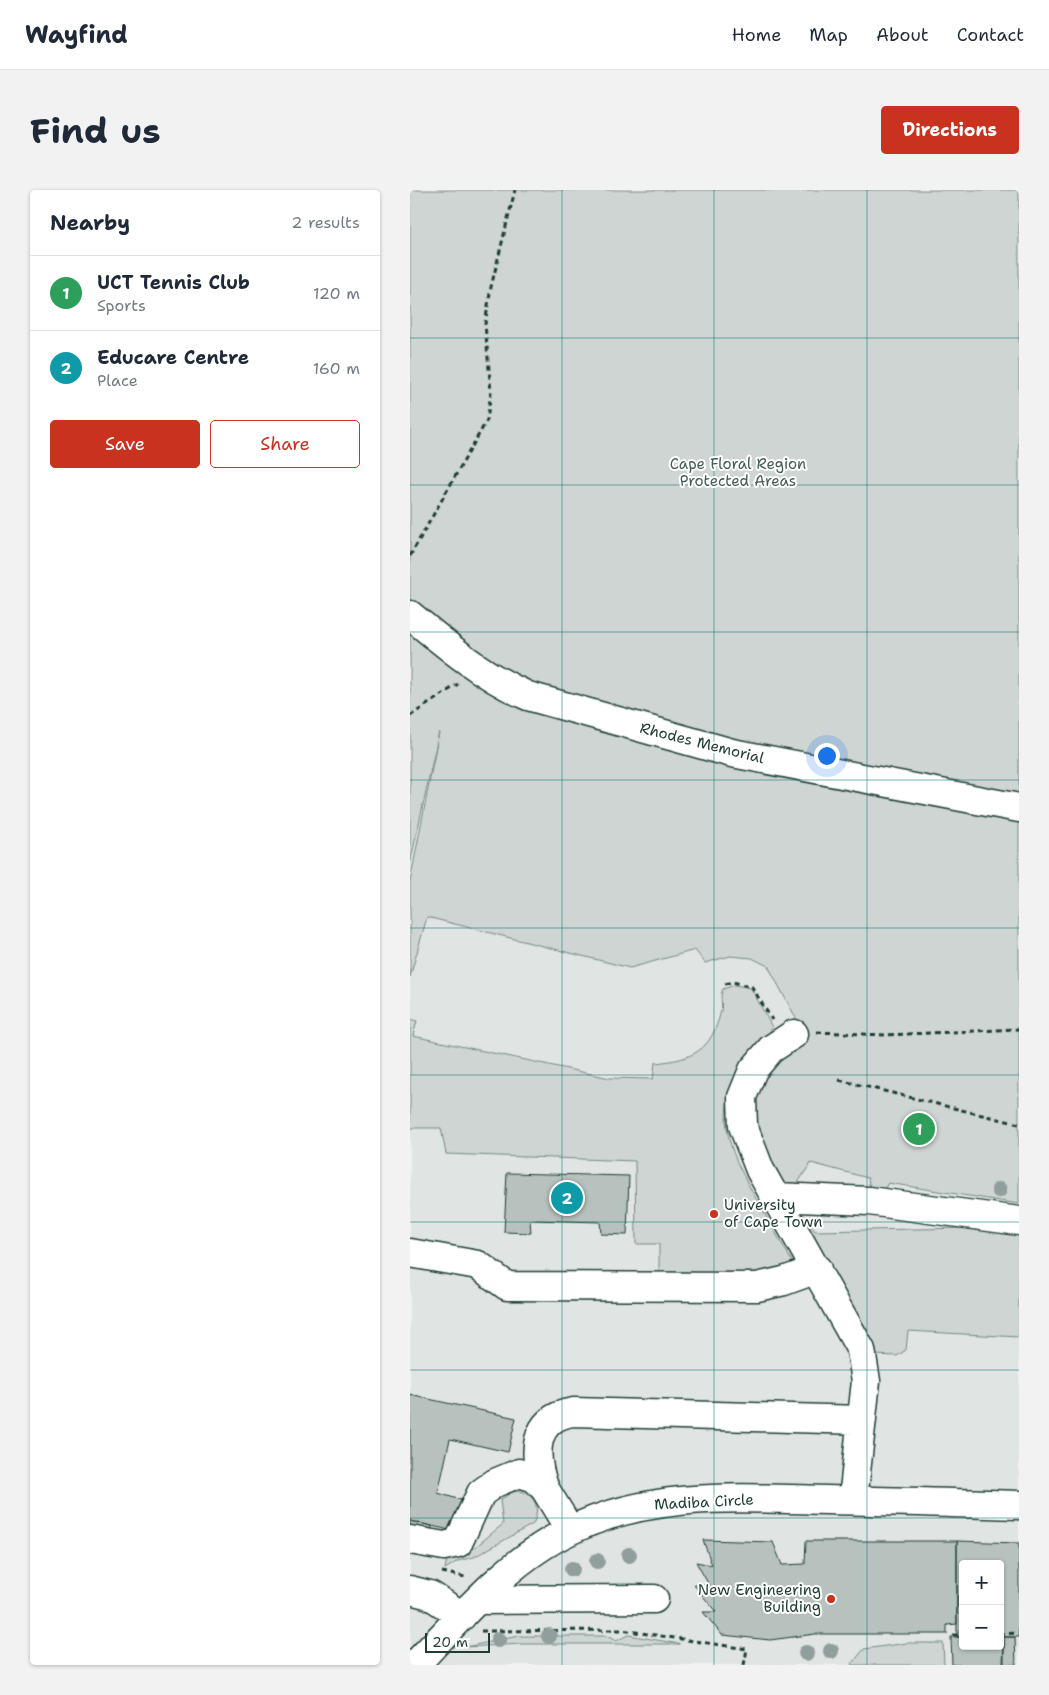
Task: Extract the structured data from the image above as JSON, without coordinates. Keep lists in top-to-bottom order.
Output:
{
  "streets": {
    "street": ["Rhodes Memorial", "Madiba Circle"]
  },
  "parks": ["Cape Floral Region Protected Areas"],
  "places": ["University of Cape Town", "New Engineering Building"],
  "scale_bar": "20 m",
  "page": {
    "header": "Wayfind",
    "nav": [
      "Home",
      "Map",
      "About",
      "Contact"
    ],
    "buttons": [
      "Directions",
      ["Save", "Share"]
    ],
    "title": "Find us",
    "heading": ["Nearby", "2 results"],
    "list": [
      {
        "mark": "1",
        "name": "UCT Tennis Club",
        "note": "Sports",
        "value": "120 m"
      },
      {
        "mark": "2",
        "name": "Educare Centre",
        "note": "Place",
        "value": "160 m"
      }
    ],
    "pins": ["1", "2"],
    "map_buttons": ["+", "−"],
    "scale": "20 m"
  }
}
